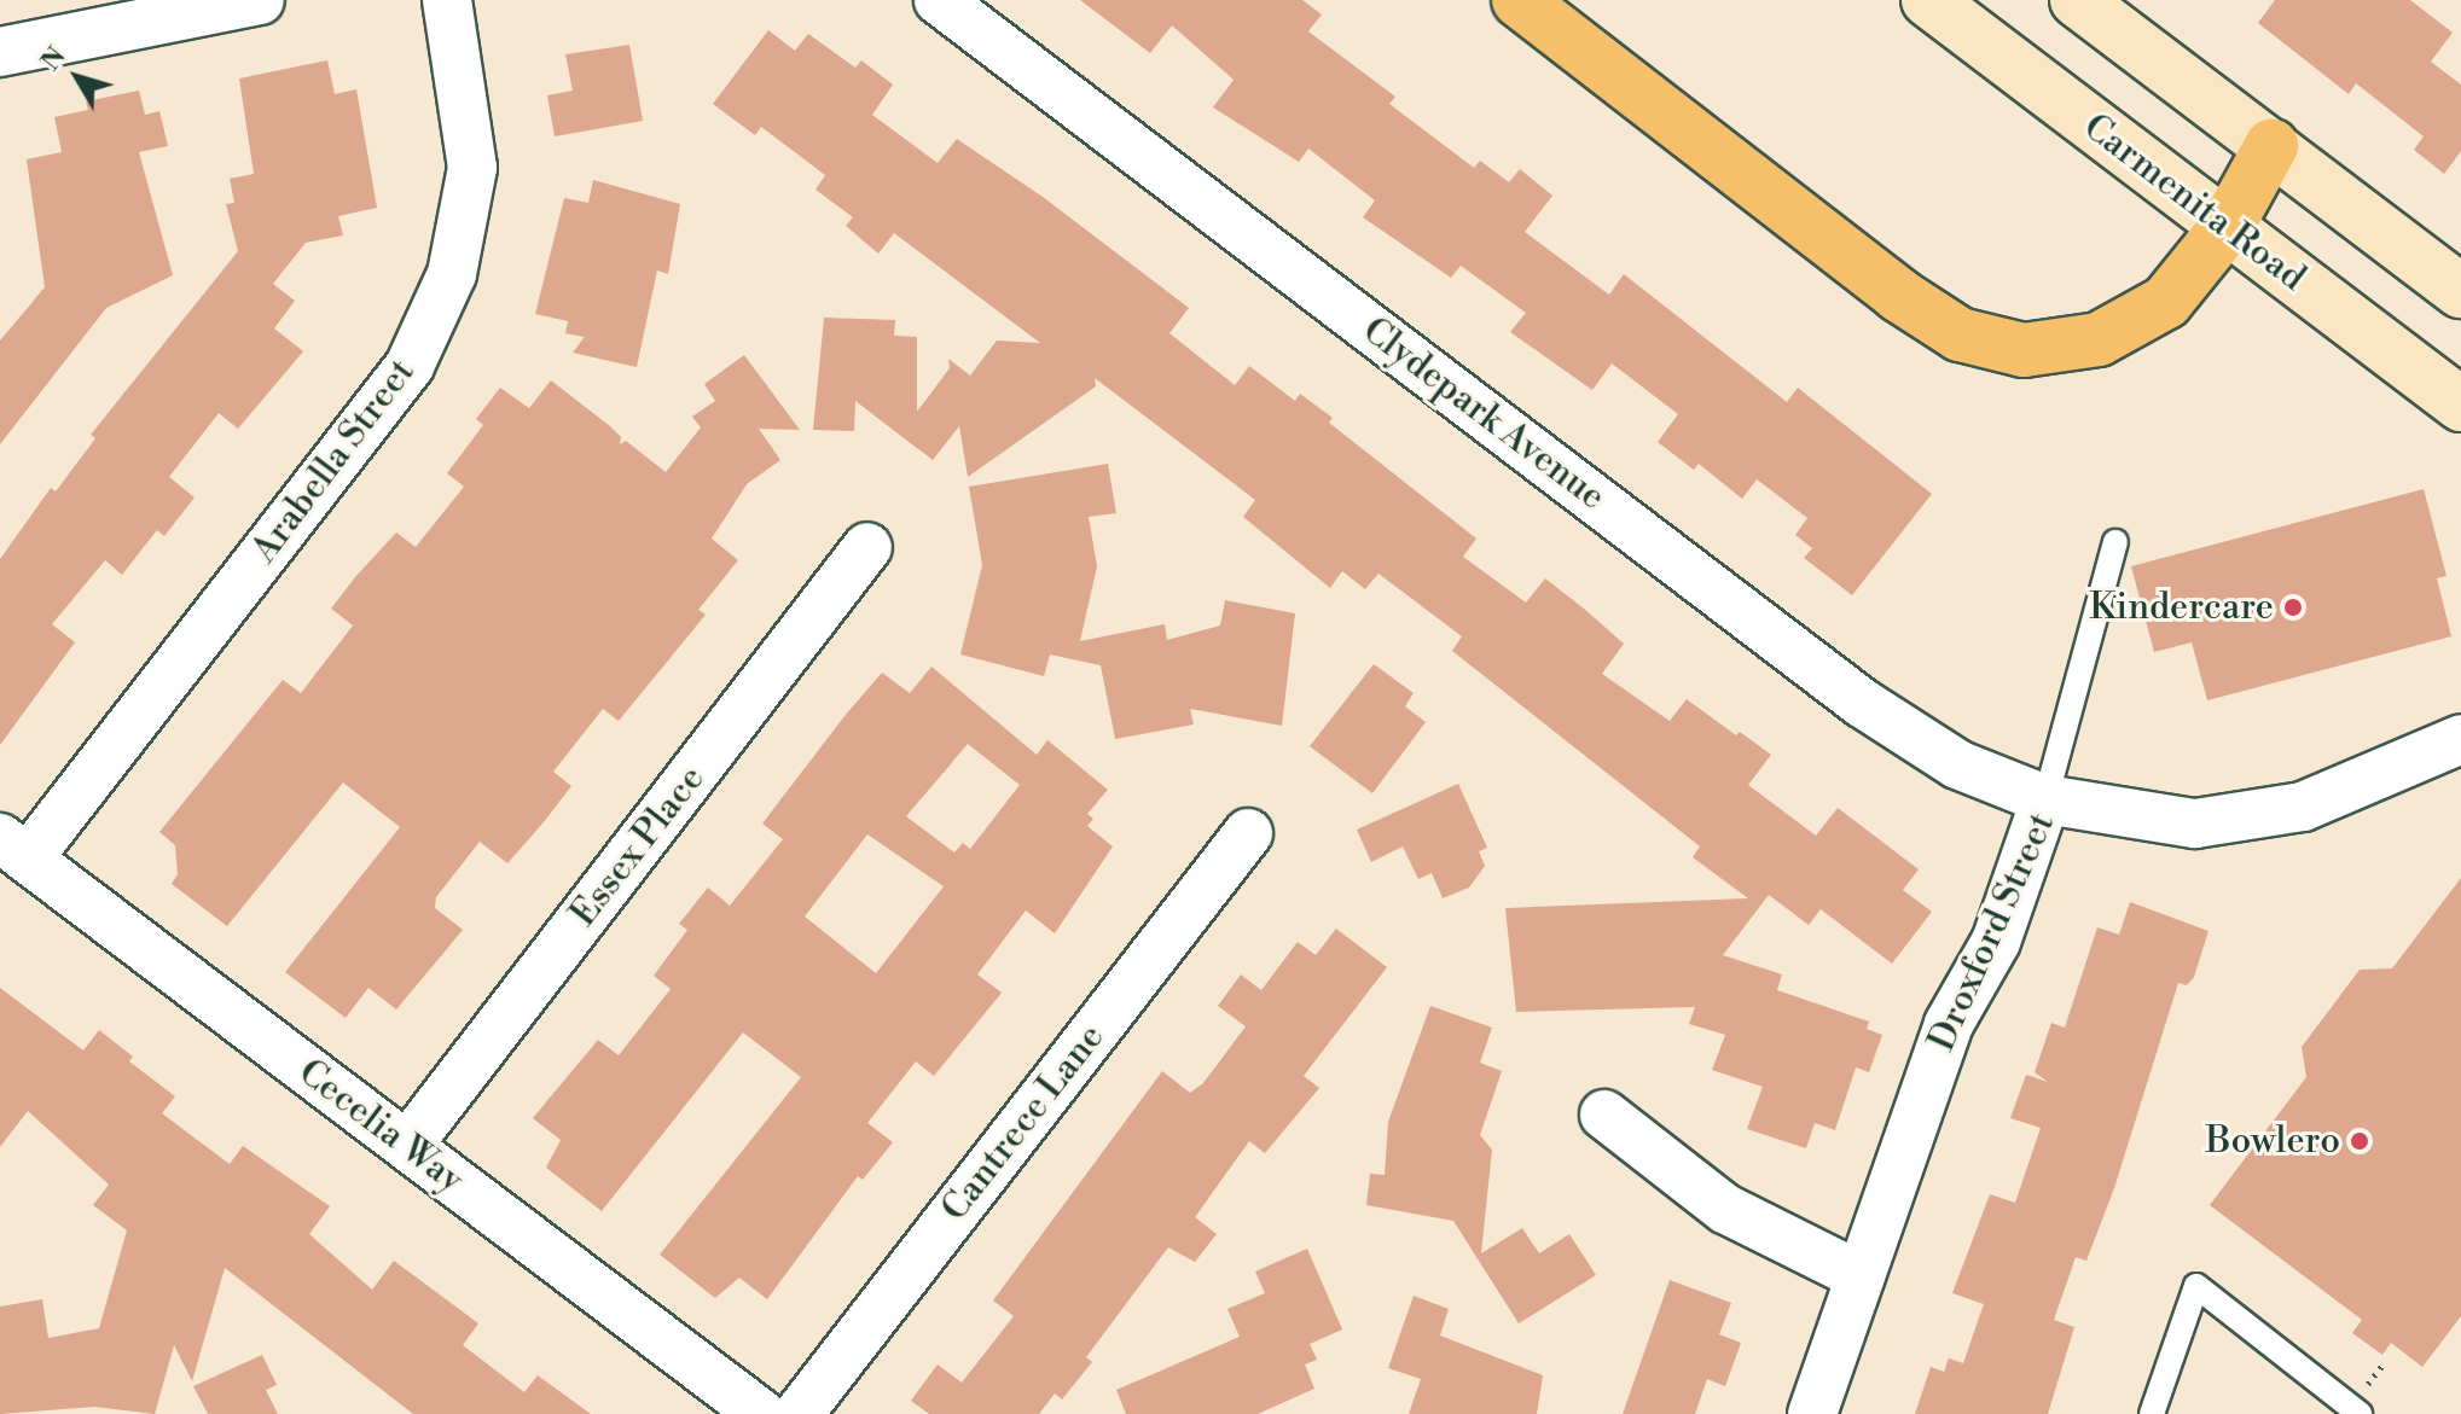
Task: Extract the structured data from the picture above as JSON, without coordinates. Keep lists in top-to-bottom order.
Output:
{
  "streets": {
    "main road": ["Carmenita Road"],
    "street": [
      "Clydepark Avenue",
      "Arabella Street",
      "Essex Place",
      "Droxford Street",
      "Cantrece Lane",
      "Cecelia Way"
    ]
  },
  "crossings": [
    ["Clydepark Avenue", "Droxford Street"],
    ["Arabella Street", "Cecelia Way"],
    ["Essex Place", "Cecelia Way"]
  ],
  "places": ["Kindercare", "Bowlero"],
  "north": "top left"
}
